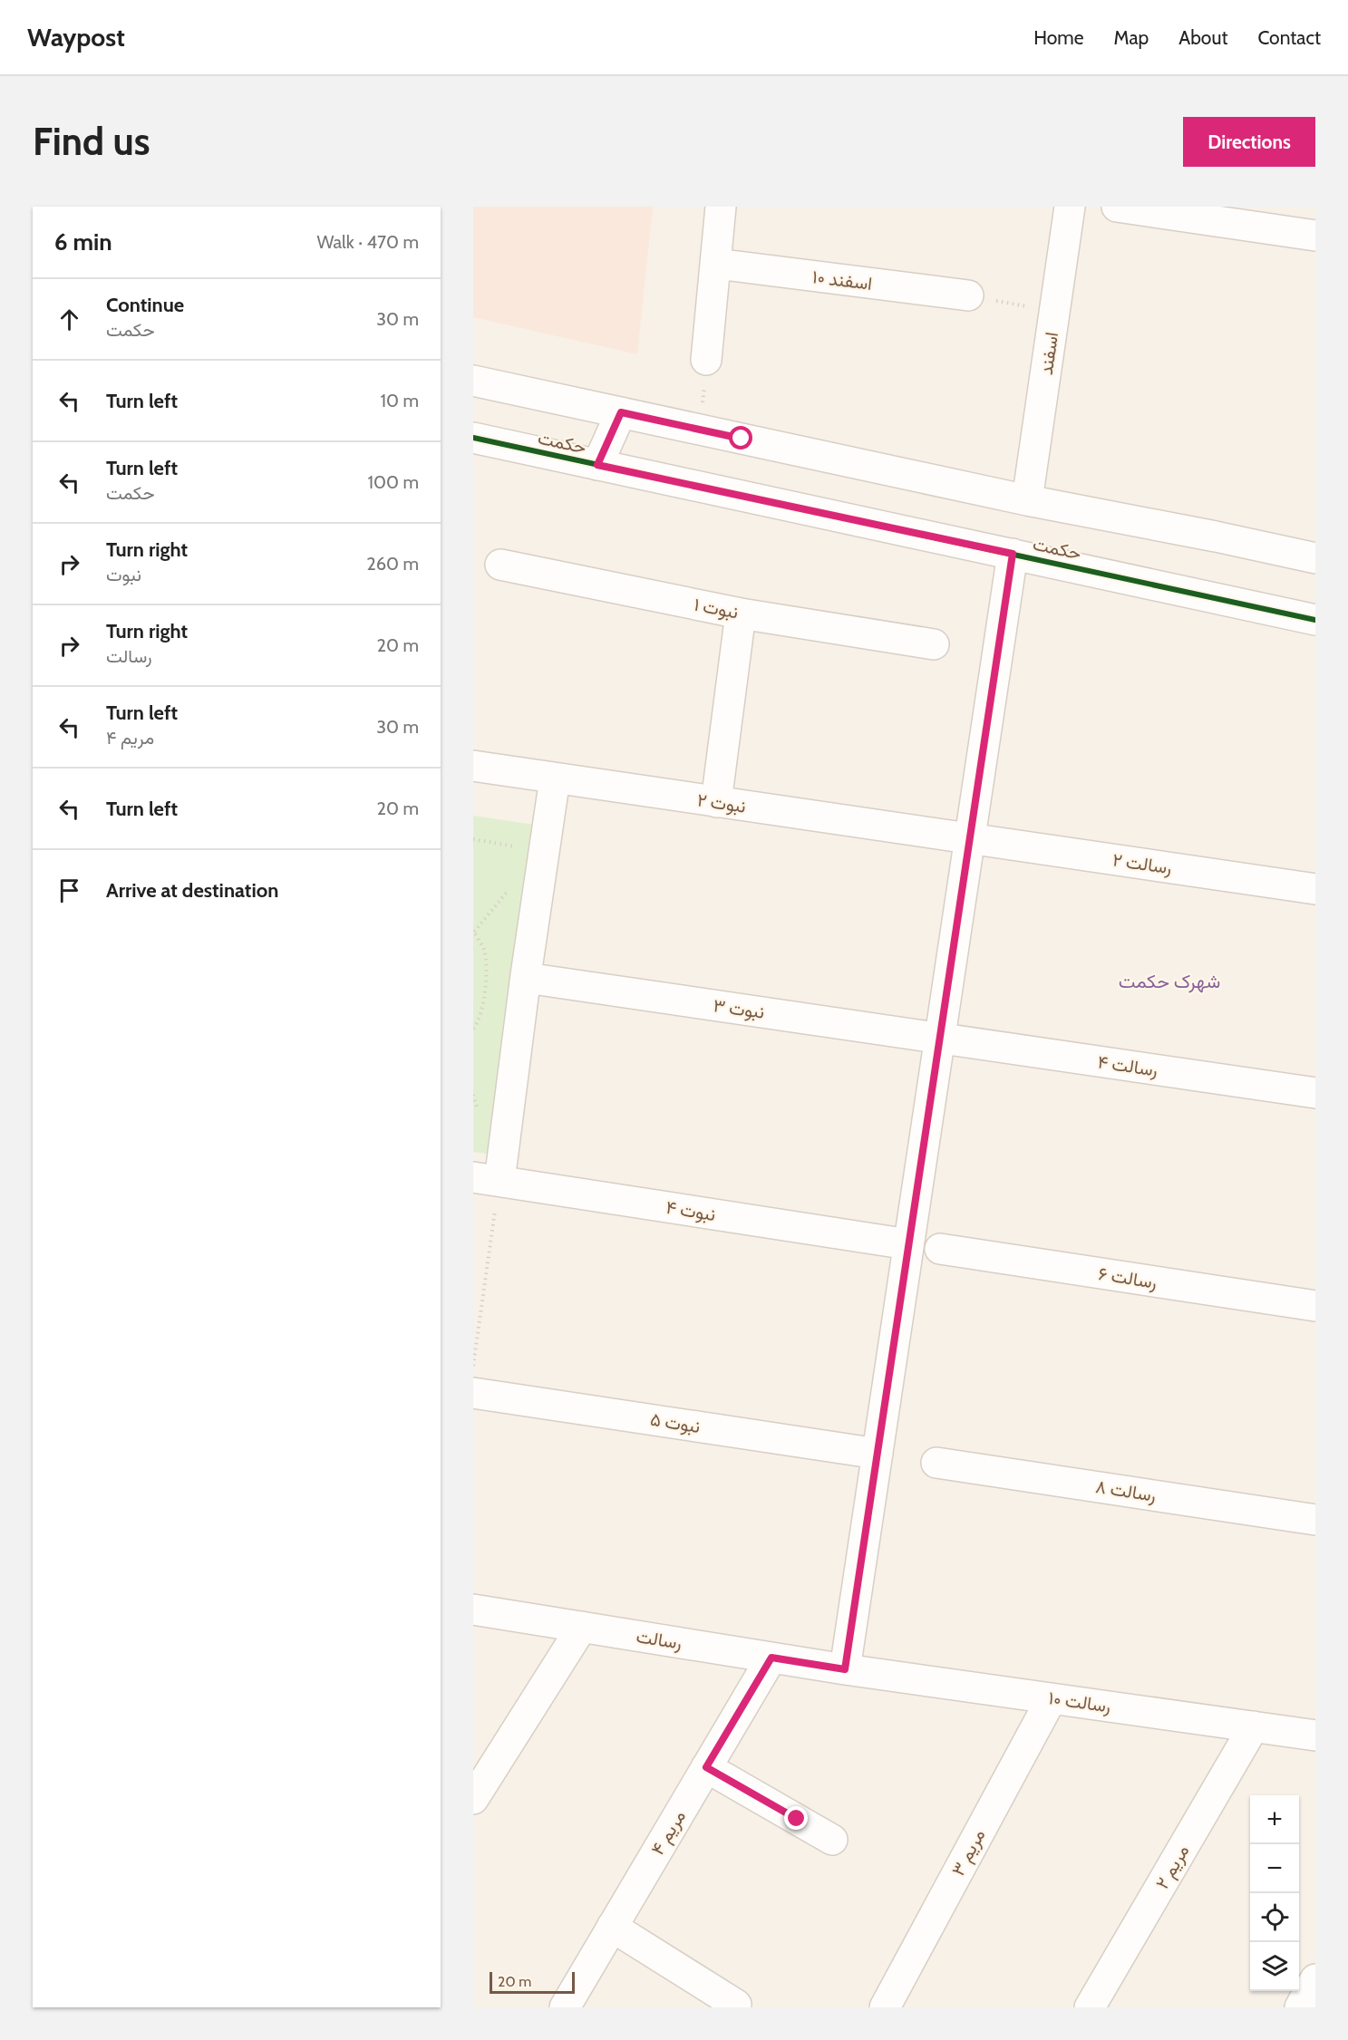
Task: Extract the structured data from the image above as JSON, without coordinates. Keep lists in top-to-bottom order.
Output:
{
  "streets": {
    "street": [
      "اسفند ۱۰",
      "اسفند",
      "حکمت",
      "نبوت ۱",
      "نبوت ۲",
      "رسالت ۲",
      "نبوت ۳",
      "رسالت ۴",
      "نبوت ۴",
      "رسالت ۶",
      "نبوت ۵",
      "رسالت ۸",
      "رسالت",
      "رسالت ۱۰",
      "مریم ۴",
      "مریم ۳",
      "مریم ۲"
    ]
  },
  "crossings": [
    ["نبوت ۲", "رسالت ۲"],
    ["نبوت ۳", "رسالت ۴"],
    ["رسالت", "رسالت ۱۰"],
    ["رسالت", "مریم ۴"],
    ["رسالت ۱۰", "مریم ۳"],
    ["رسالت ۱۰", "مریم ۲"]
  ],
  "districts": ["شهرک حکمت"],
  "scale_bar": "20 m",
  "page": {
    "header": "Waypost",
    "nav": [
      "Home",
      "Map",
      "About",
      "Contact"
    ],
    "buttons": "Directions",
    "title": "Find us",
    "heading": ["6 min", "Walk · 470 m"],
    "list": [
      ["Continue", "حکمت", "30 m"],
      ["Turn left", "10 m"],
      ["Turn left", "حکمت", "100 m"],
      ["Turn right", "نبوت", "260 m"],
      ["Turn right", "رسالت", "20 m"],
      ["Turn left", "مریم ۴", "30 m"],
      ["Turn left", "20 m"],
      "Arrive at destination"
    ],
    "map_buttons": ["+", "−"],
    "scale": "20 m"
  }
}
